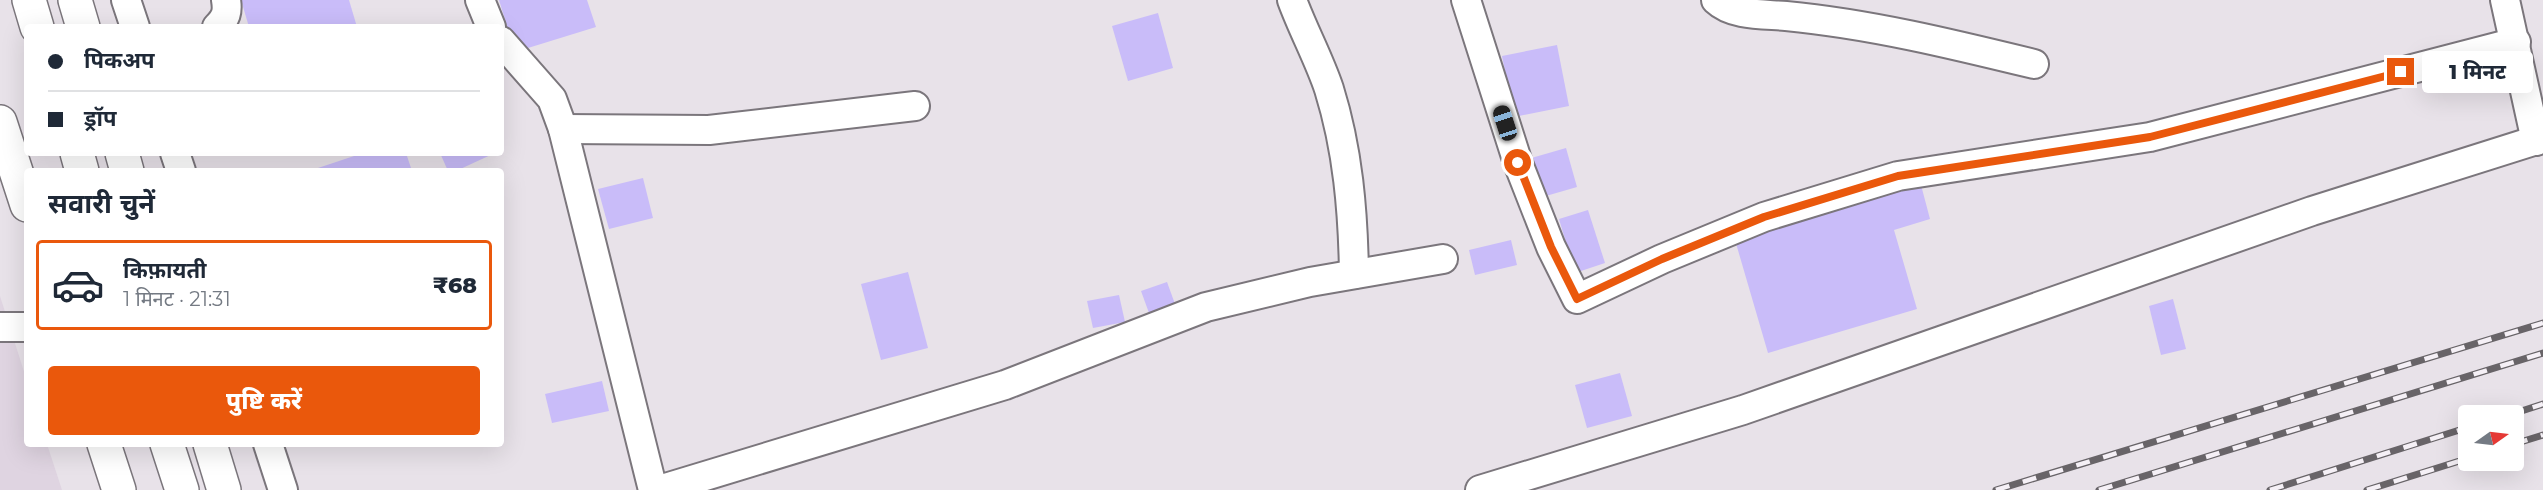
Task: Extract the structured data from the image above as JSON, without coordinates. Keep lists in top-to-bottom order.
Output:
{
  "north": "right",
  "page": {
    "banner": ["पिकअप", "ड्रॉप"],
    "bubble": "1 मिनट",
    "heading": "सवारी चुनें",
    "list": [
      {
        "name": "किफ़ायती",
        "note": "1 मिनट · 21:31",
        "value": "₹68"
      }
    ],
    "buttons": "पुष्टि करें"
  }
}
